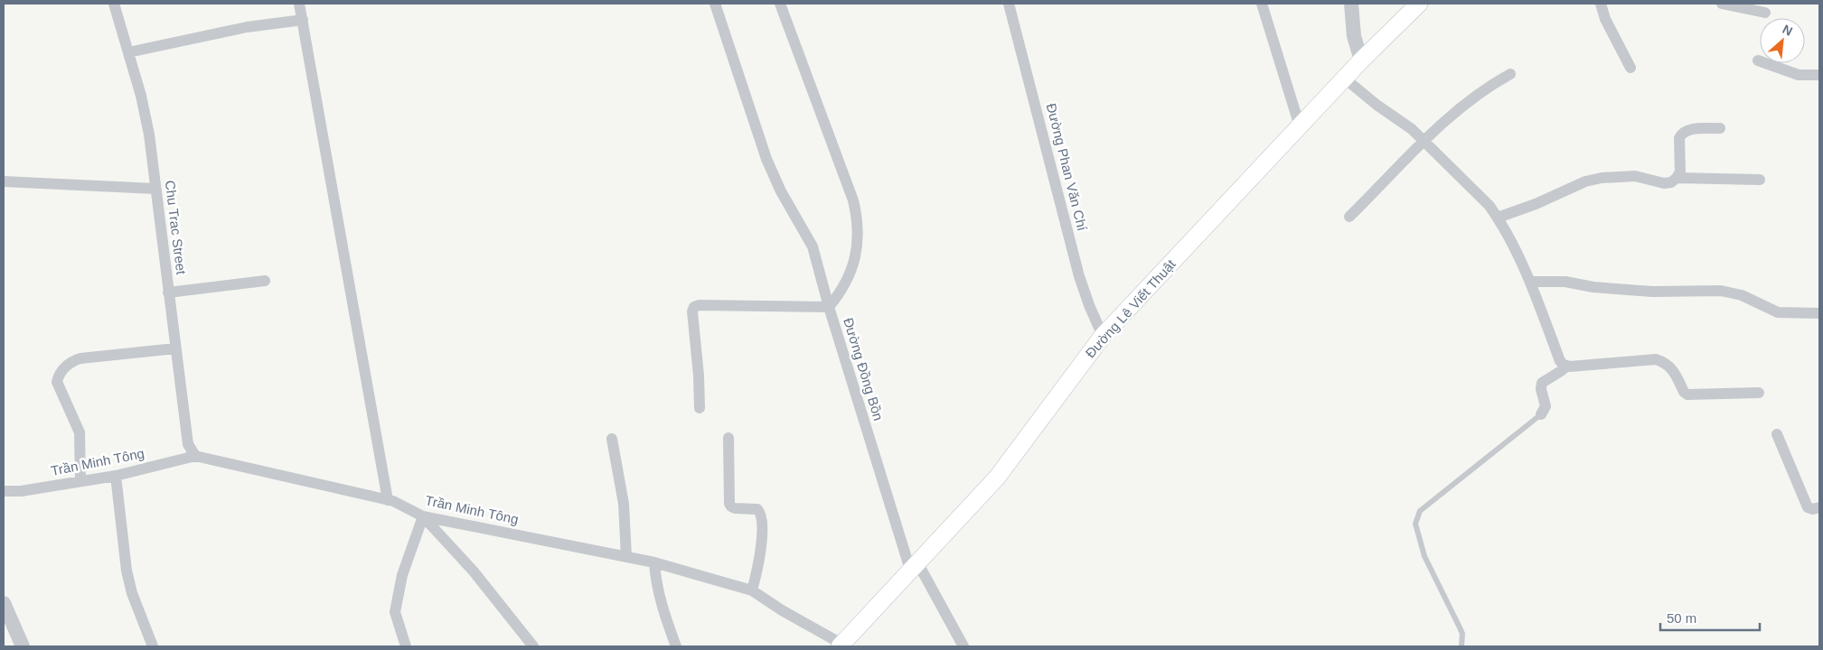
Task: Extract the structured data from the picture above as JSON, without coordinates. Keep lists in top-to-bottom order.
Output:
{
  "streets": {
    "main road": ["Đường Lê Viết Thuật"],
    "street": [
      "Đường Phan Văn Chí",
      "Chu Trac Street",
      "Đường Đồng Bồn",
      "Trần Minh Tông"
    ]
  },
  "crossings": [
    ["Đường Phan Văn Chí", "Đường Lê Viết Thuật"],
    ["Chu Trac Street", "Trần Minh Tông"],
    ["Đường Lê Viết Thuật", "Đường Đồng Bồn"],
    ["Đường Lê Viết Thuật", "Trần Minh Tông"]
  ],
  "scale_bar": "50 m",
  "north": "top right"
}
